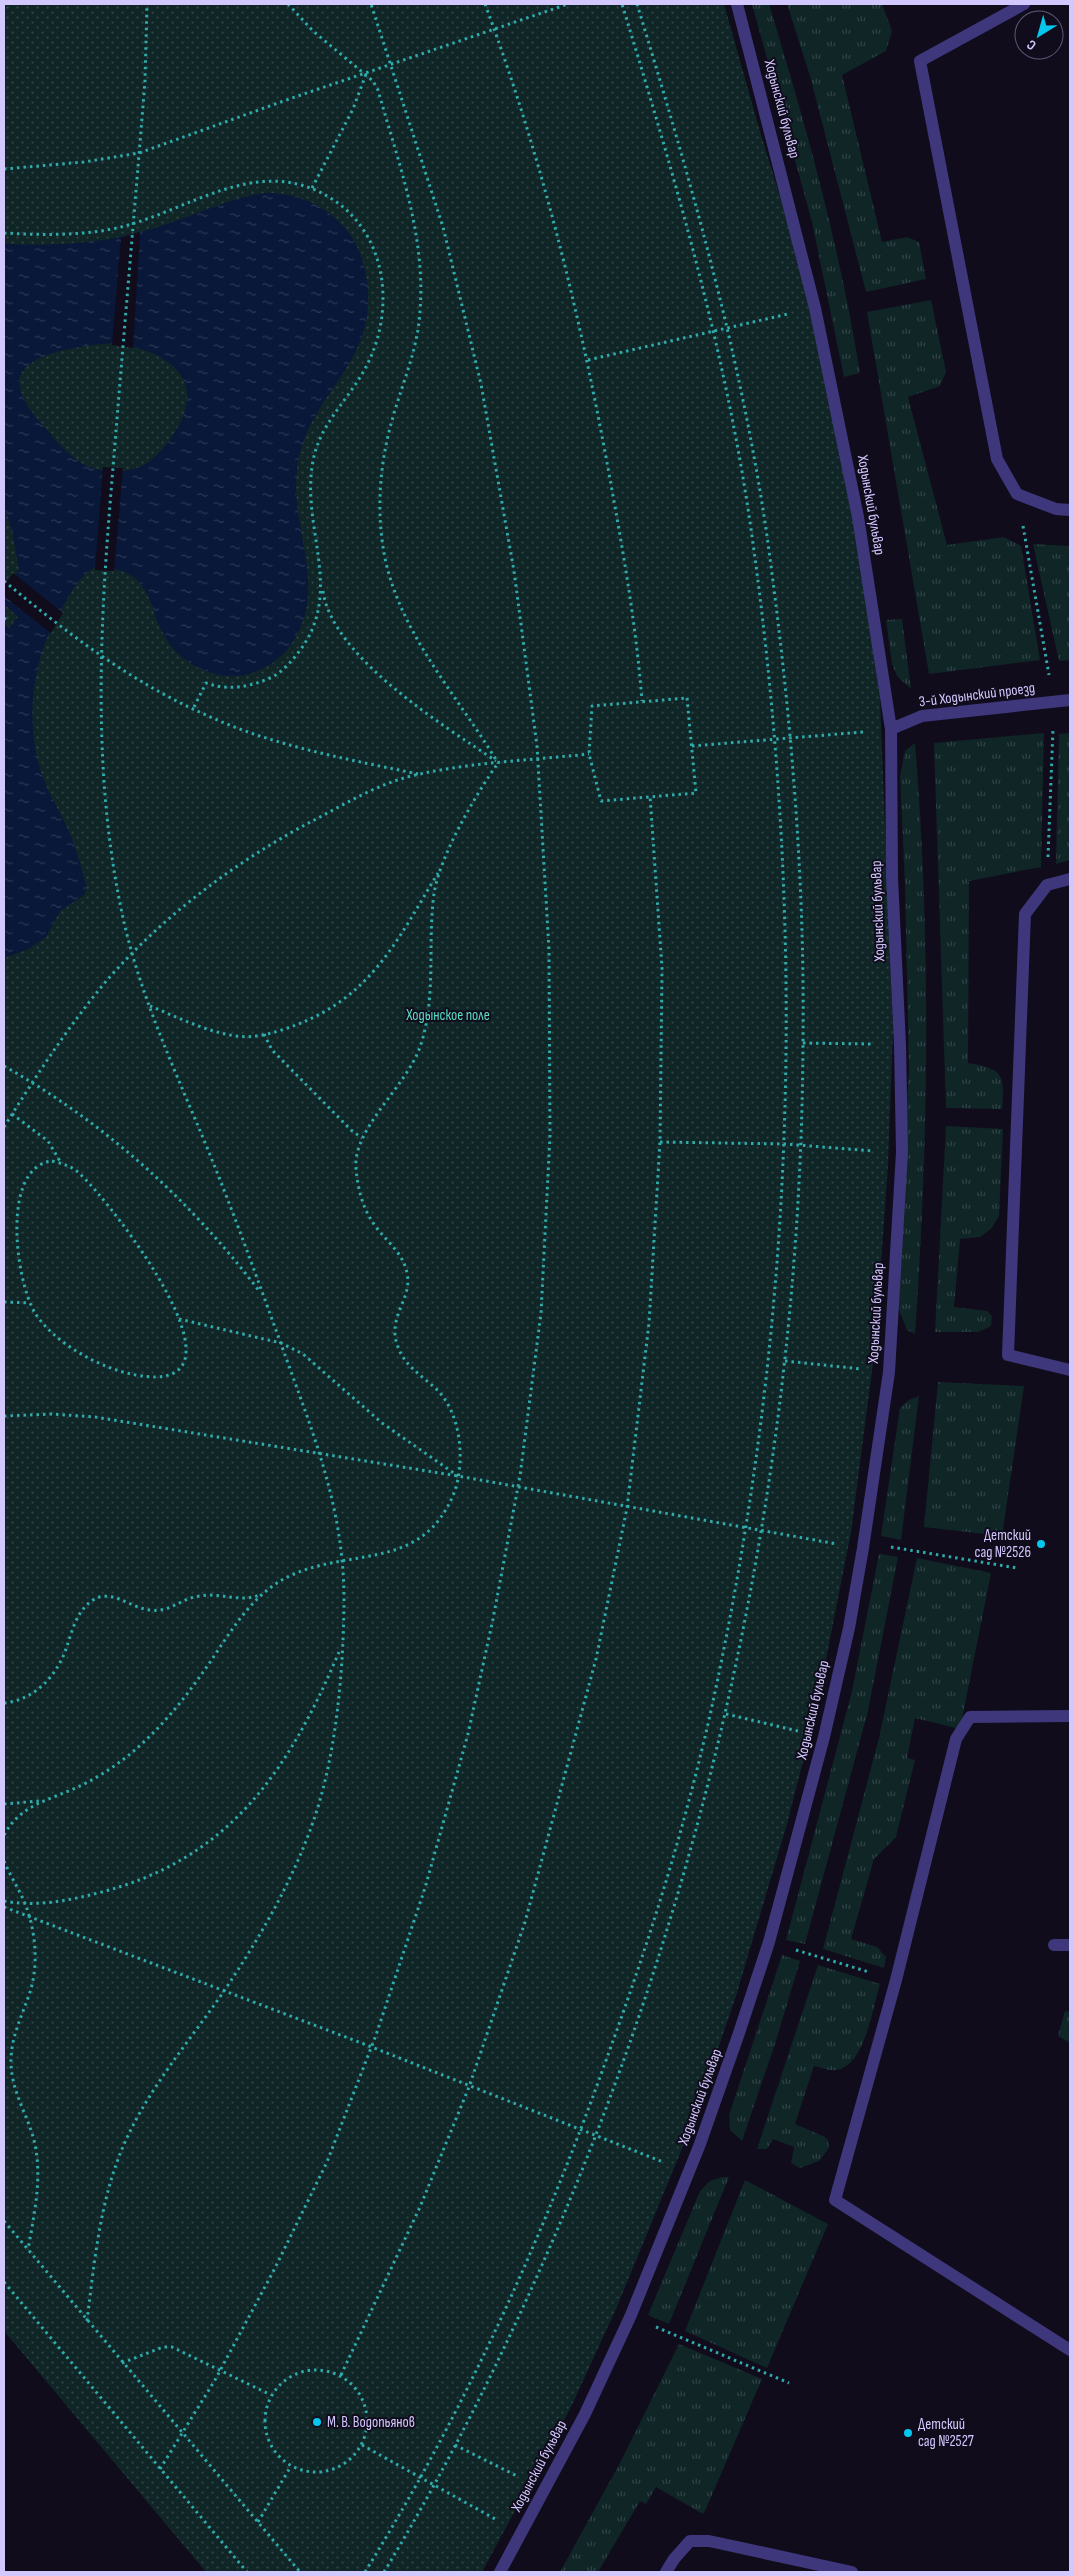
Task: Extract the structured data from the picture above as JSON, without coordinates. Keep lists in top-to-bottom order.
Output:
{
  "streets": {
    "street": ["Ходынский бульвар", "3-й Ходынский проезд"]
  },
  "crossings": [
    ["Ходынский бульвар", "3-й Ходынский проезд"]
  ],
  "parks": ["Ходынское поле"],
  "places": ["Детский сад №2526", "М. В. Водопьянов", "Детский сад №2527"],
  "north": "bottom left"
}
